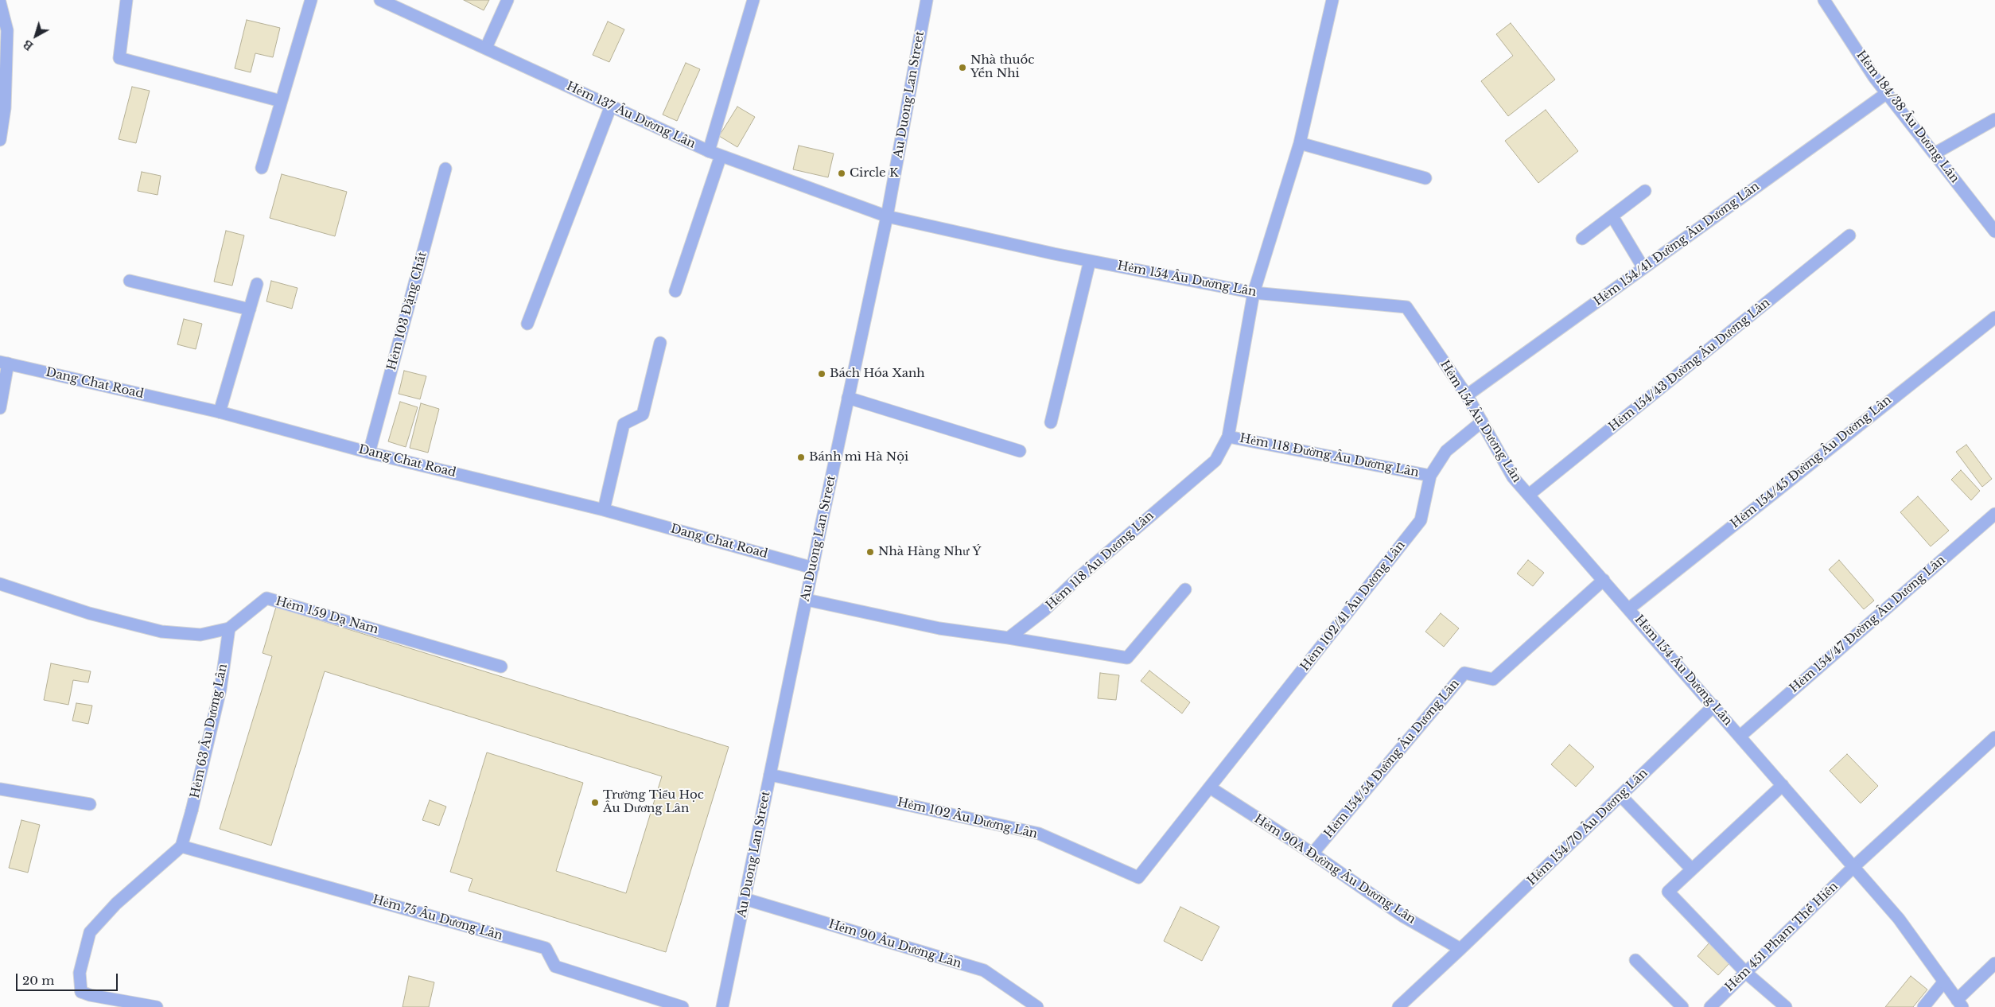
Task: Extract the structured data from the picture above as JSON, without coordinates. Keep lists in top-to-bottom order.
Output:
{
  "streets": {
    "street": [
      "Au Duong Lan Street",
      "Hẻm 137 Âu Dương Lân",
      "Hẻm 184/38 Âu Dương Lân",
      "Hẻm 154/41 Đường Âu Dương Lân",
      "Hẻm 154 Âu Dương Lân",
      "Hẻm 103 Đặng Chất",
      "Hẻm 154/43 Đường Âu Dương Lân",
      "Dang Chat Road",
      "Hẻm 118 Đường Âu Dương Lân",
      "Hẻm 154/45 Đường Âu Dương Lân",
      "Hẻm 118 Âu Dương Lân",
      "Hẻm 102/41 Âu Dương Lân",
      "Hẻm 159 Dạ Nam",
      "Hẻm 154/47 Đường Âu Dương Lân",
      "Hẻm 63 Âu Dương Lân",
      "Hẻm 154/54 Đường Âu Dương Lân",
      "Hẻm 102 Âu Dương Lân",
      "Hẻm 154/70 Âu Dương Lân",
      "Hẻm 90A Đường Âu Dương Lân",
      "Hẻm 75 Âu Dương Lân",
      "Hẻm 451 Phạm Thế Hiển",
      "Hẻm 90 Âu Dương Lân"
    ]
  },
  "crossings": [
    ["Au Duong Lan Street", "Hẻm 137 Âu Dương Lân"],
    ["Au Duong Lan Street", "Hẻm 154 Âu Dương Lân"],
    ["Au Duong Lan Street", "Dang Chat Road"],
    ["Au Duong Lan Street", "Hẻm 102 Âu Dương Lân"],
    ["Au Duong Lan Street", "Hẻm 90 Âu Dương Lân"],
    ["Hẻm 137 Âu Dương Lân", "Hẻm 154 Âu Dương Lân"],
    ["Hẻm 184/38 Âu Dương Lân", "Hẻm 154/41 Đường Âu Dương Lân"],
    ["Hẻm 154/41 Đường Âu Dương Lân", "Hẻm 154 Âu Dương Lân"],
    ["Hẻm 154 Âu Dương Lân", "Hẻm 154/43 Đường Âu Dương Lân"],
    ["Hẻm 154 Âu Dương Lân", "Hẻm 154/45 Đường Âu Dương Lân"],
    ["Hẻm 154 Âu Dương Lân", "Hẻm 118 Âu Dương Lân"],
    ["Hẻm 154 Âu Dương Lân", "Hẻm 102/41 Âu Dương Lân"],
    ["Hẻm 154 Âu Dương Lân", "Hẻm 154/47 Đường Âu Dương Lân"],
    ["Hẻm 154 Âu Dương Lân", "Hẻm 154/54 Đường Âu Dương Lân"],
    ["Hẻm 154 Âu Dương Lân", "Hẻm 154/70 Âu Dương Lân"],
    ["Hẻm 154 Âu Dương Lân", "Hẻm 451 Phạm Thế Hiển"],
    ["Hẻm 103 Đặng Chất", "Dang Chat Road"],
    ["Hẻm 118 Đường Âu Dương Lân", "Hẻm 118 Âu Dương Lân"],
    ["Hẻm 118 Đường Âu Dương Lân", "Hẻm 102/41 Âu Dương Lân"],
    ["Hẻm 102/41 Âu Dương Lân", "Hẻm 102 Âu Dương Lân"],
    ["Hẻm 102/41 Âu Dương Lân", "Hẻm 90A Đường Âu Dương Lân"],
    ["Hẻm 159 Dạ Nam", "Hẻm 63 Âu Dương Lân"],
    ["Hẻm 63 Âu Dương Lân", "Hẻm 75 Âu Dương Lân"],
    ["Hẻm 154/54 Đường Âu Dương Lân", "Hẻm 90A Đường Âu Dương Lân"],
    ["Hẻm 102 Âu Dương Lân", "Hẻm 90A Đường Âu Dương Lân"],
    ["Hẻm 154/70 Âu Dương Lân", "Hẻm 90A Đường Âu Dương Lân"]
  ],
  "places": [
    "Nhà thuốc Yến Nhi",
    "Circle K",
    "Bách Hóa Xanh",
    "Bánh mì Hà Nội",
    "Nhà Hàng Như Ý",
    "Trường Tiểu Học Âu Dương Lân"
  ],
  "scale_bar": "20 m",
  "north": "bottom left"
}
